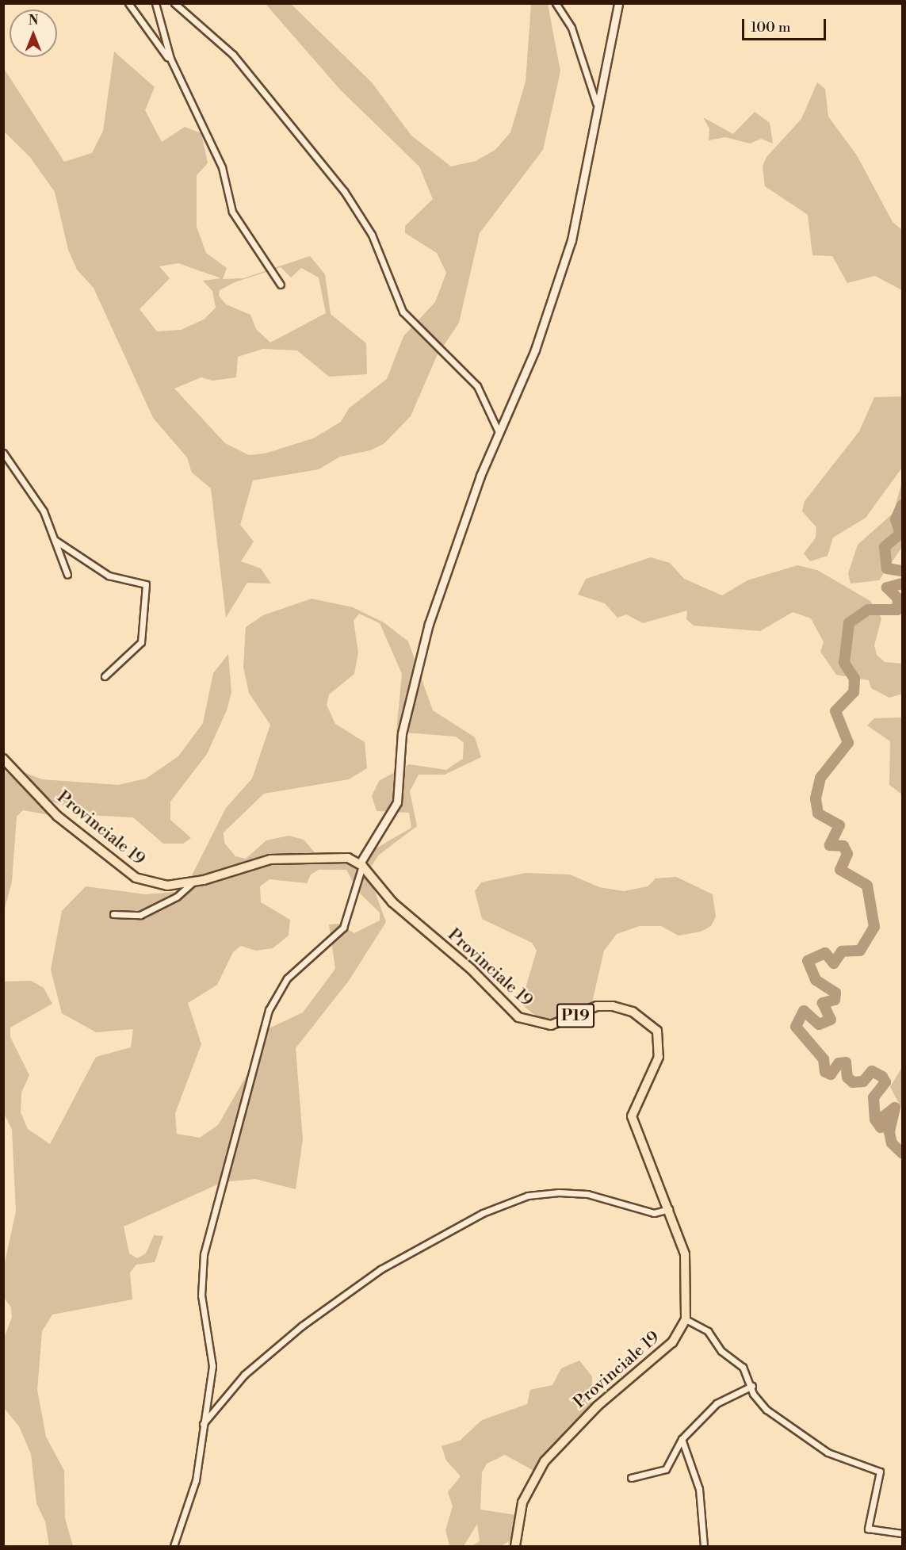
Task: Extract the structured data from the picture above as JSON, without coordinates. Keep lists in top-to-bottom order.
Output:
{
  "streets": {
    "main road": ["Provinciale 19", "P19"]
  },
  "scale_bar": "100 m",
  "north": "top"
}
